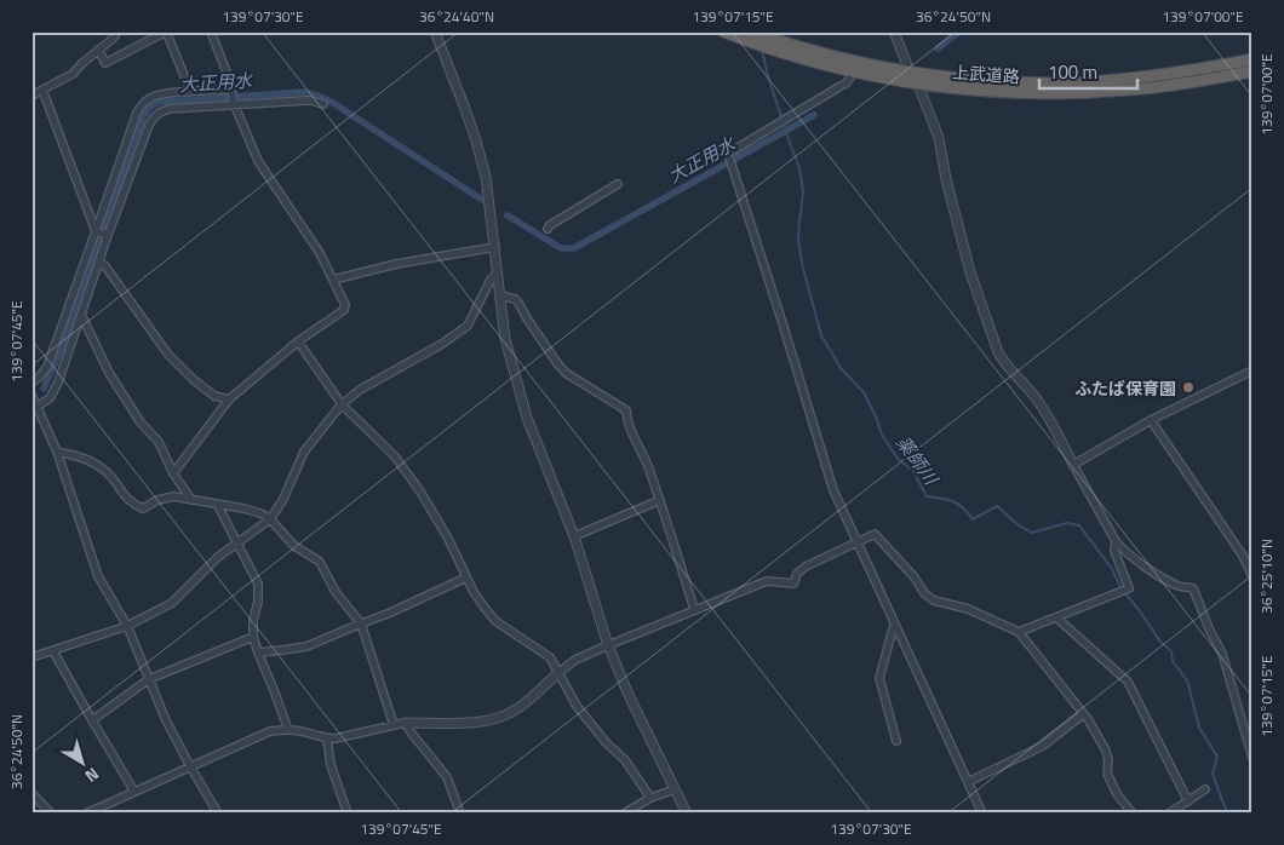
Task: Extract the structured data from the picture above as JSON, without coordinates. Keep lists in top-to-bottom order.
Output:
{
  "streets": {
    "highway": ["上武道路"]
  },
  "water": ["大正用水", "薬師川"],
  "places": ["ふたば保育園"],
  "scale_bar": "100 m",
  "north": "bottom right",
  "coordinates": [
    "139°07'30\"E",
    "36°24'40\"N",
    "139°07'15\"E",
    "36°24'50\"N",
    "139°07'00\"E",
    "139°07'45\"E",
    "36°25'10\"N"
  ]
}
